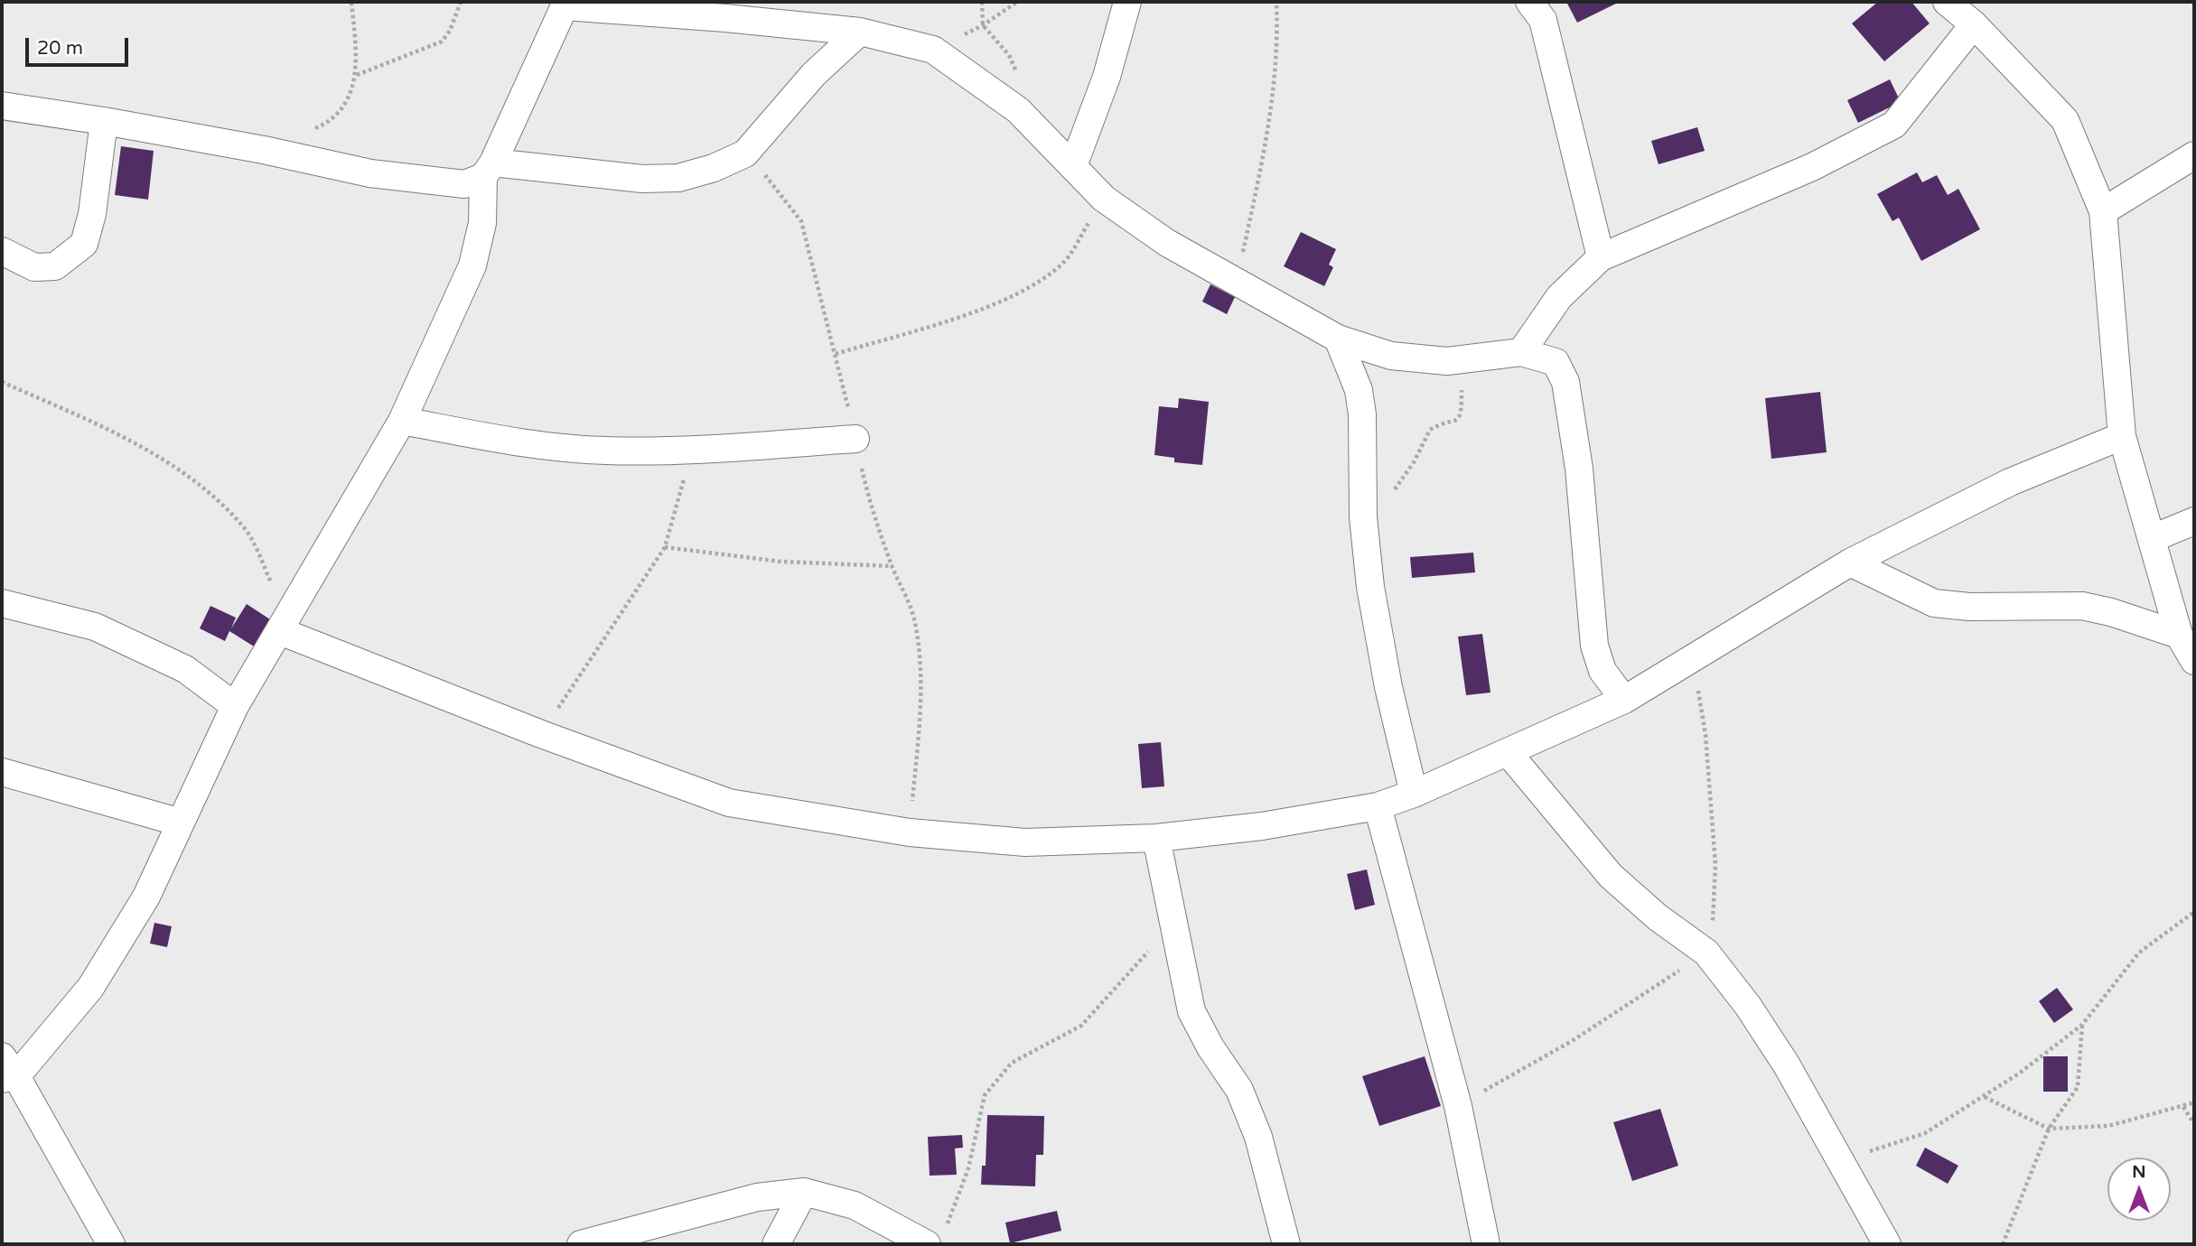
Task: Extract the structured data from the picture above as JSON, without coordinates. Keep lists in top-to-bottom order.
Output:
{
  "scale_bar": "20 m",
  "north": "top"
}
